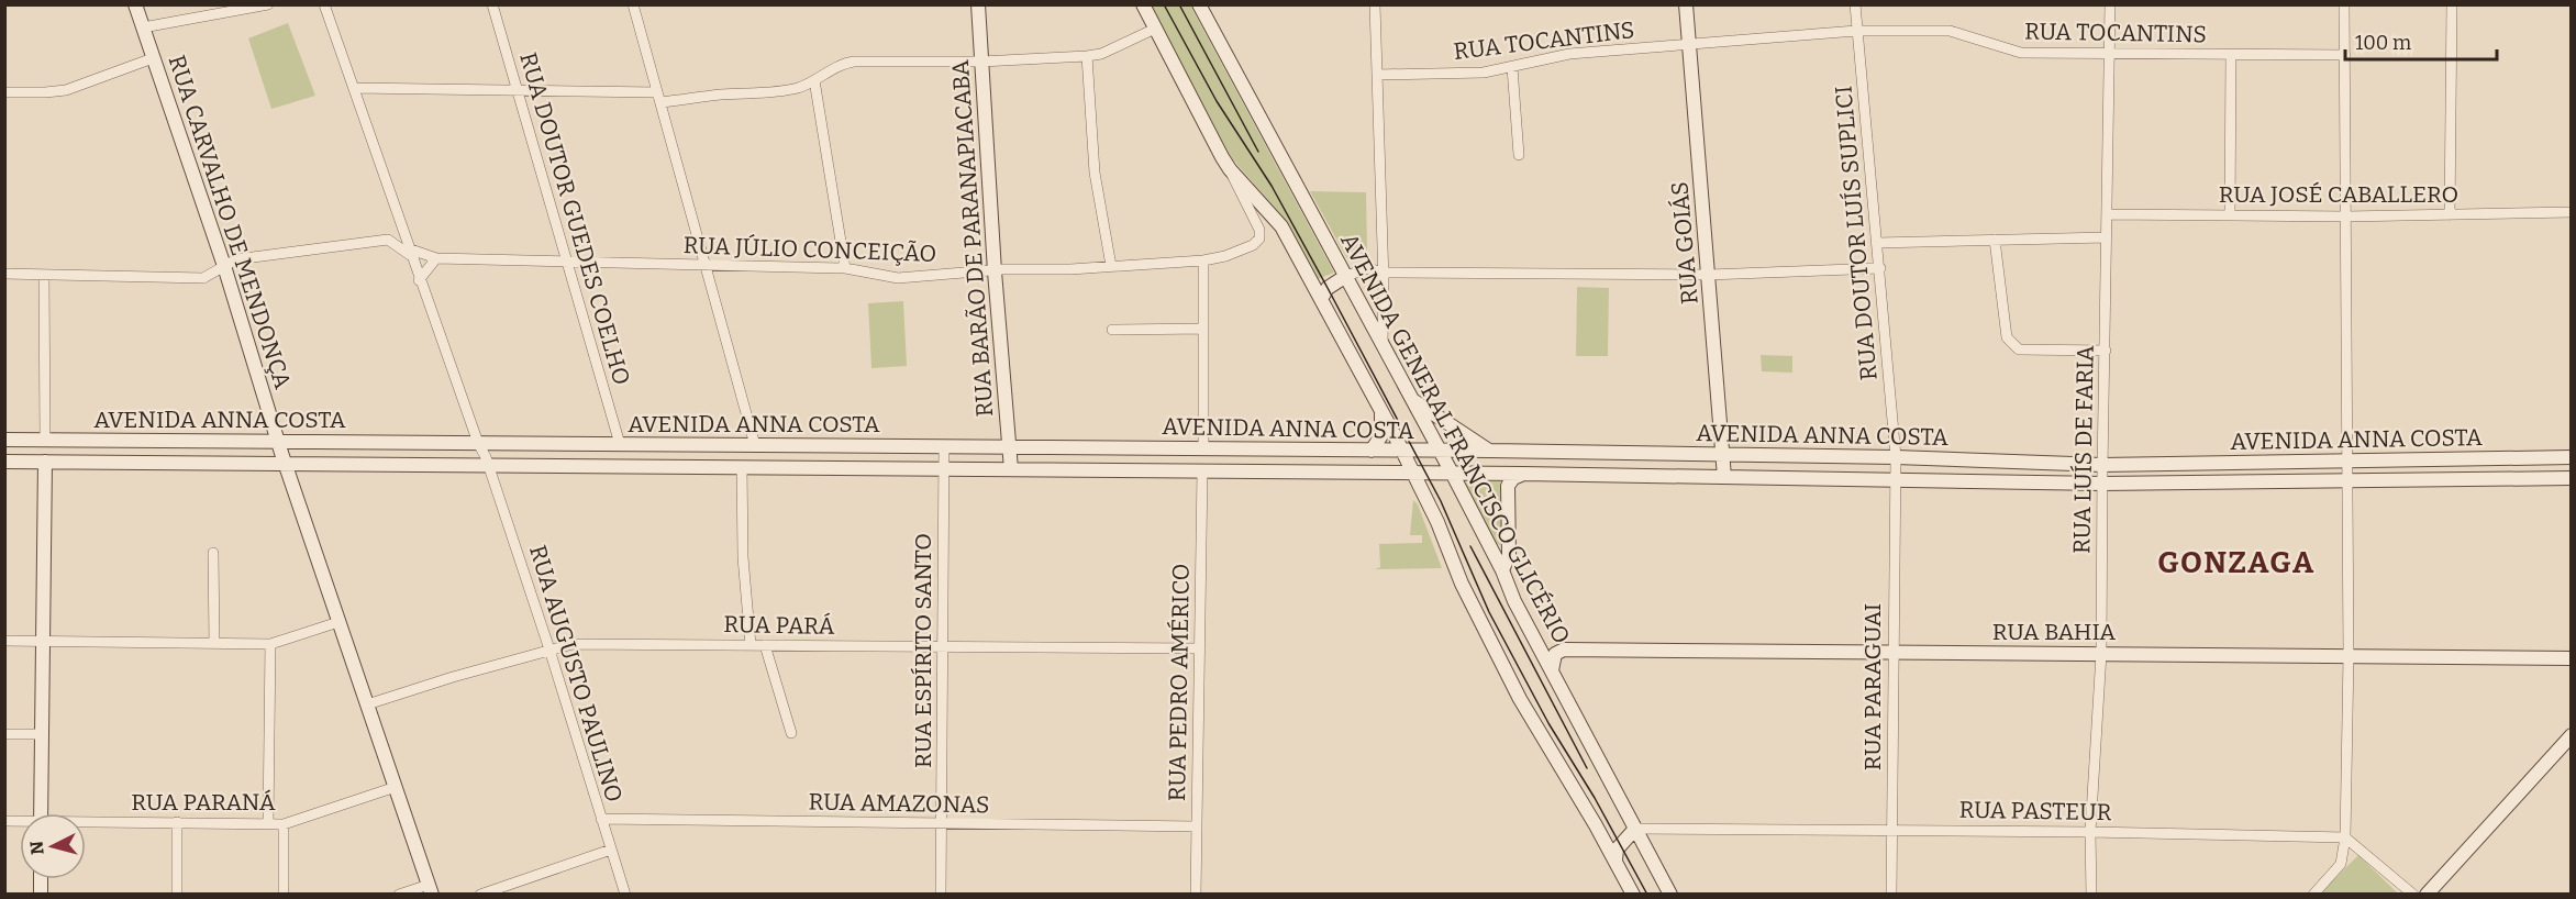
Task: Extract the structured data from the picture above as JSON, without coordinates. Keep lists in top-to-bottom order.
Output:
{
  "streets": {
    "main road": [
      "RUA CARVALHO DE MENDONÇA",
      "RUA BARÃO DE PARANAPIACABA",
      "RUA GOIÁS",
      "AVENIDA ANNA COSTA",
      "AVENIDA GENERAL FRANCISCO GLICÉRIO",
      "RUA BAHIA"
    ],
    "street": [
      "RUA TOCANTINS",
      "RUA JOSÉ CABALLERO",
      "RUA DOUTOR GUEDES COELHO",
      "RUA DOUTOR LUÍS SUPLICI",
      "RUA JÚLIO CONCEIÇÃO",
      "RUA LUÍS DE FARIA",
      "RUA PARÁ",
      "RUA ESPÍRITO SANTO",
      "RUA AUGUSTO PAULINO",
      "RUA PEDRO AMÉRICO",
      "RUA PARAGUAI",
      "RUA PARANÁ",
      "RUA AMAZONAS",
      "RUA PASTEUR"
    ]
  },
  "crossings": [
    ["RUA TOCANTINS", "RUA DOUTOR LUÍS SUPLICI"],
    ["RUA TOCANTINS", "RUA GOIÁS"],
    ["RUA TOCANTINS", "RUA LUÍS DE FARIA"],
    ["RUA JOSÉ CABALLERO", "RUA LUÍS DE FARIA"],
    ["RUA DOUTOR GUEDES COELHO", "RUA JÚLIO CONCEIÇÃO"],
    ["RUA DOUTOR GUEDES COELHO", "AVENIDA ANNA COSTA"],
    ["RUA CARVALHO DE MENDONÇA", "AVENIDA ANNA COSTA"],
    ["RUA CARVALHO DE MENDONÇA", "RUA PARÁ"],
    ["RUA CARVALHO DE MENDONÇA", "RUA PARANÁ"],
    ["RUA DOUTOR LUÍS SUPLICI", "AVENIDA ANNA COSTA"],
    ["RUA DOUTOR LUÍS SUPLICI", "RUA PARAGUAI"],
    ["RUA BARÃO DE PARANAPIACABA", "RUA JÚLIO CONCEIÇÃO"],
    ["RUA BARÃO DE PARANAPIACABA", "AVENIDA ANNA COSTA"],
    ["RUA GOIÁS", "AVENIDA ANNA COSTA"],
    ["RUA JÚLIO CONCEIÇÃO", "RUA AUGUSTO PAULINO"],
    ["AVENIDA ANNA COSTA", "AVENIDA GENERAL FRANCISCO GLICÉRIO"],
    ["AVENIDA ANNA COSTA", "RUA LUÍS DE FARIA"],
    ["AVENIDA ANNA COSTA", "RUA ESPÍRITO SANTO"],
    ["AVENIDA ANNA COSTA", "RUA AUGUSTO PAULINO"],
    ["AVENIDA ANNA COSTA", "RUA PEDRO AMÉRICO"],
    ["AVENIDA ANNA COSTA", "RUA PARAGUAI"],
    ["AVENIDA GENERAL FRANCISCO GLICÉRIO", "RUA BAHIA"],
    ["AVENIDA GENERAL FRANCISCO GLICÉRIO", "RUA PASTEUR"],
    ["RUA LUÍS DE FARIA", "RUA BAHIA"],
    ["RUA LUÍS DE FARIA", "RUA PASTEUR"],
    ["RUA PARÁ", "RUA ESPÍRITO SANTO"],
    ["RUA PARÁ", "RUA AUGUSTO PAULINO"],
    ["RUA PARÁ", "RUA PEDRO AMÉRICO"],
    ["RUA BAHIA", "RUA PARAGUAI"],
    ["RUA ESPÍRITO SANTO", "RUA AMAZONAS"],
    ["RUA AUGUSTO PAULINO", "RUA AMAZONAS"],
    ["RUA PEDRO AMÉRICO", "RUA AMAZONAS"],
    ["RUA PARAGUAI", "RUA PASTEUR"]
  ],
  "districts": ["GONZAGA"],
  "scale_bar": "100 m",
  "north": "left"
}
